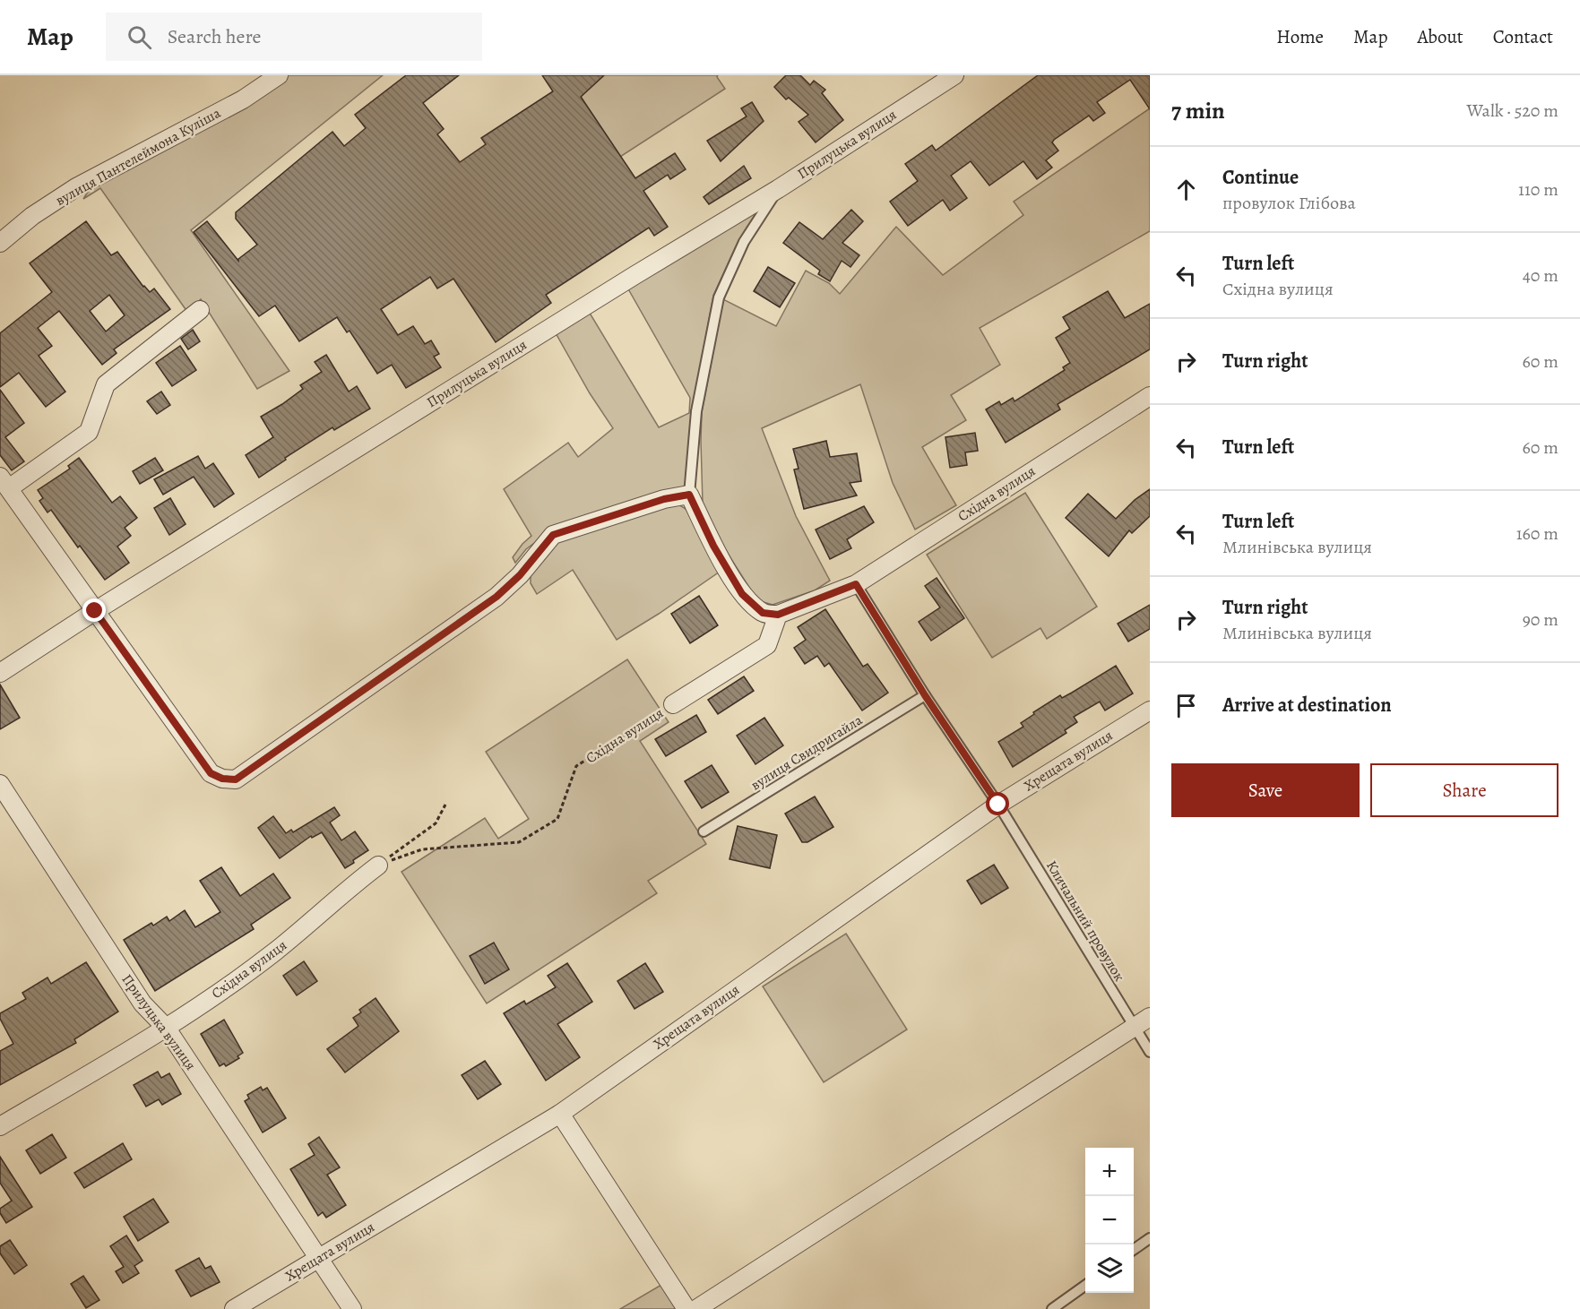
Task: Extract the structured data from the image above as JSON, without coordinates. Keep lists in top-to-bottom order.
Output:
{
  "streets": {
    "street": [
      "Прилуцька вулиця",
      "вулиця Пантелеймона Куліша",
      "Східна вулиця",
      "Хрещата вулиця"
    ],
    "lane": ["вулиця Свидригайла", "Кличальний провулок"]
  },
  "crossings": [
    ["Прилуцька вулиця", "Східна вулиця"],
    ["Прилуцька вулиця", "Хрещата вулиця"],
    ["Східна вулиця", "Кличальний провулок"],
    ["вулиця Свидригайла", "Кличальний провулок"],
    ["Хрещата вулиця", "Кличальний провулок"]
  ],
  "page": {
    "header": "Map",
    "search": "Search here",
    "nav": [
      "Home",
      "Map",
      "About",
      "Contact"
    ],
    "heading": ["7 min", "Walk · 520 m"],
    "list": [
      ["Continue", "провулок Глібова", "110 m"],
      ["Turn left", "Східна вулиця", "40 m"],
      ["Turn right", "60 m"],
      ["Turn left", "60 m"],
      ["Turn left", "Млинівська вулиця", "160 m"],
      ["Turn right", "Млинівська вулиця", "90 m"],
      "Arrive at destination"
    ],
    "buttons": ["Save", "Share"],
    "map_buttons": ["+", "−"]
  }
}
